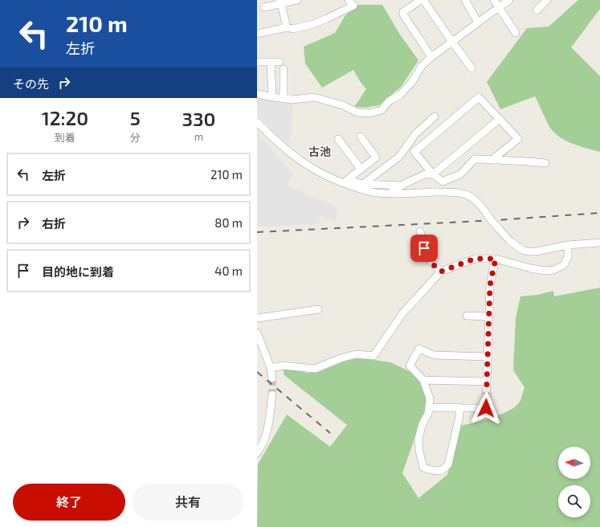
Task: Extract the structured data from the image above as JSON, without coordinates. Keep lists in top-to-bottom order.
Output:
{
  "districts": ["古池"],
  "north": "left",
  "page": {
    "turn": ["210 m", "左折"],
    "then": "その先",
    "eta": [
      "12:20",
      "到着",
      "5",
      "分",
      "330",
      "m"
    ],
    "list": [
      {
        "name": "左折",
        "value": "210 m"
      },
      {
        "name": "右折",
        "value": "80 m"
      },
      {
        "name": "目的地に到着",
        "value": "40 m"
      }
    ],
    "buttons": ["終了", "共有"]
  }
}
